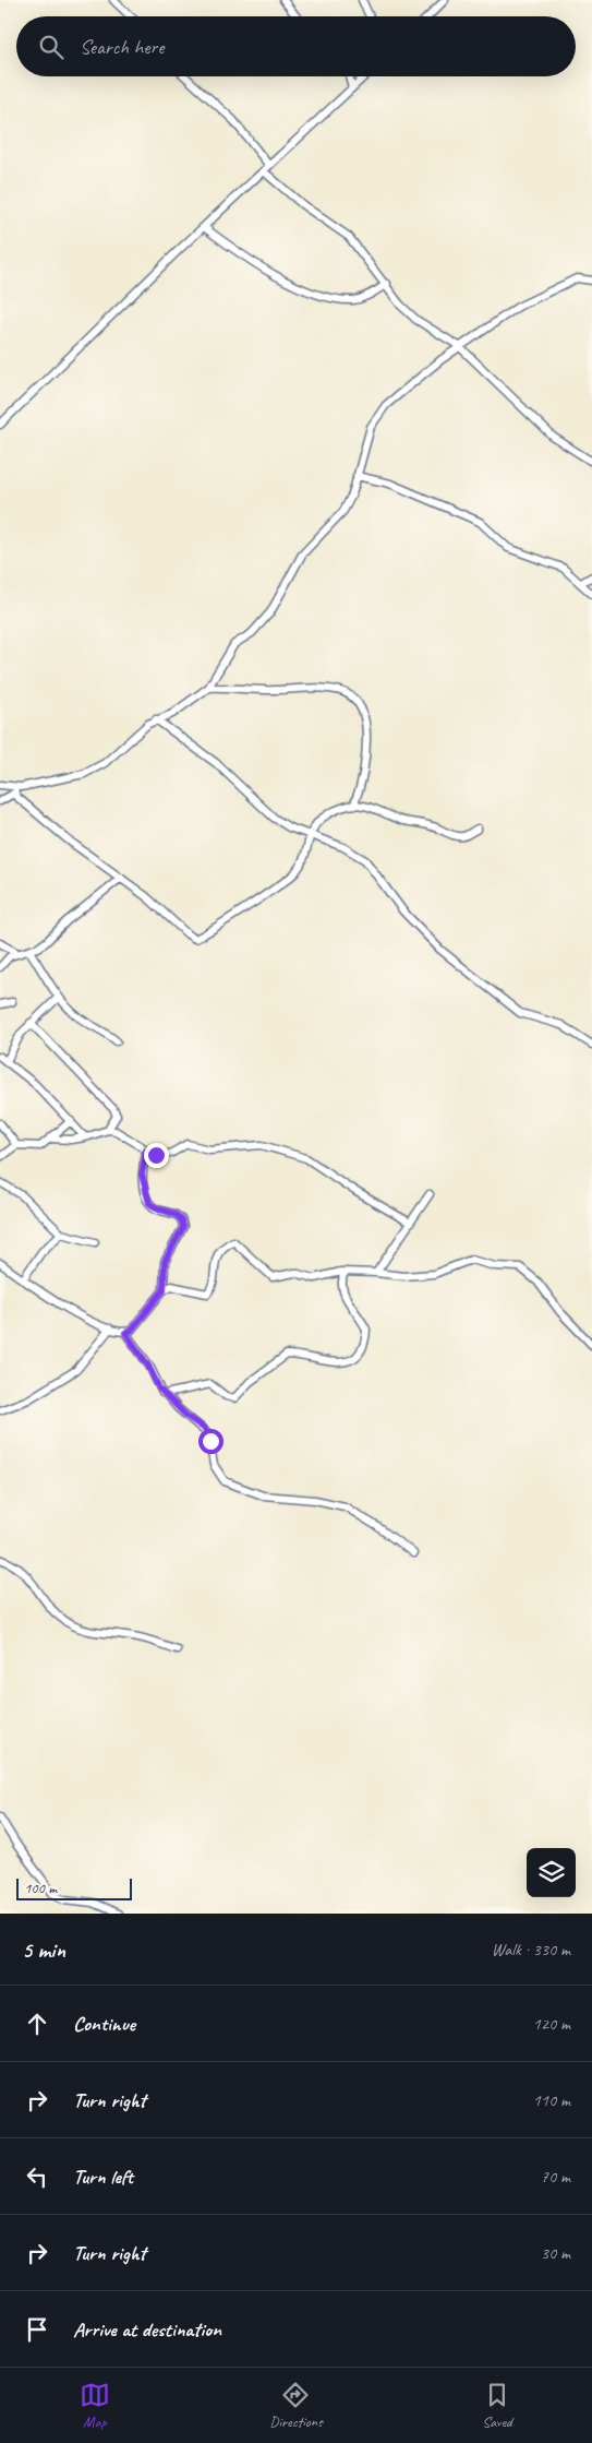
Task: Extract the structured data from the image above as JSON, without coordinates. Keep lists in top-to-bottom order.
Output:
{
  "scale_bar": "100 m",
  "page": {
    "search": "Search here",
    "scale": "100 m",
    "heading": ["5 min", "Walk · 330 m"],
    "list": [
      ["Continue", "120 m"],
      ["Turn right", "110 m"],
      ["Turn left", "70 m"],
      ["Turn right", "30 m"],
      "Arrive at destination"
    ],
    "nav": ["Map", "Directions", "Saved"]
  }
}
